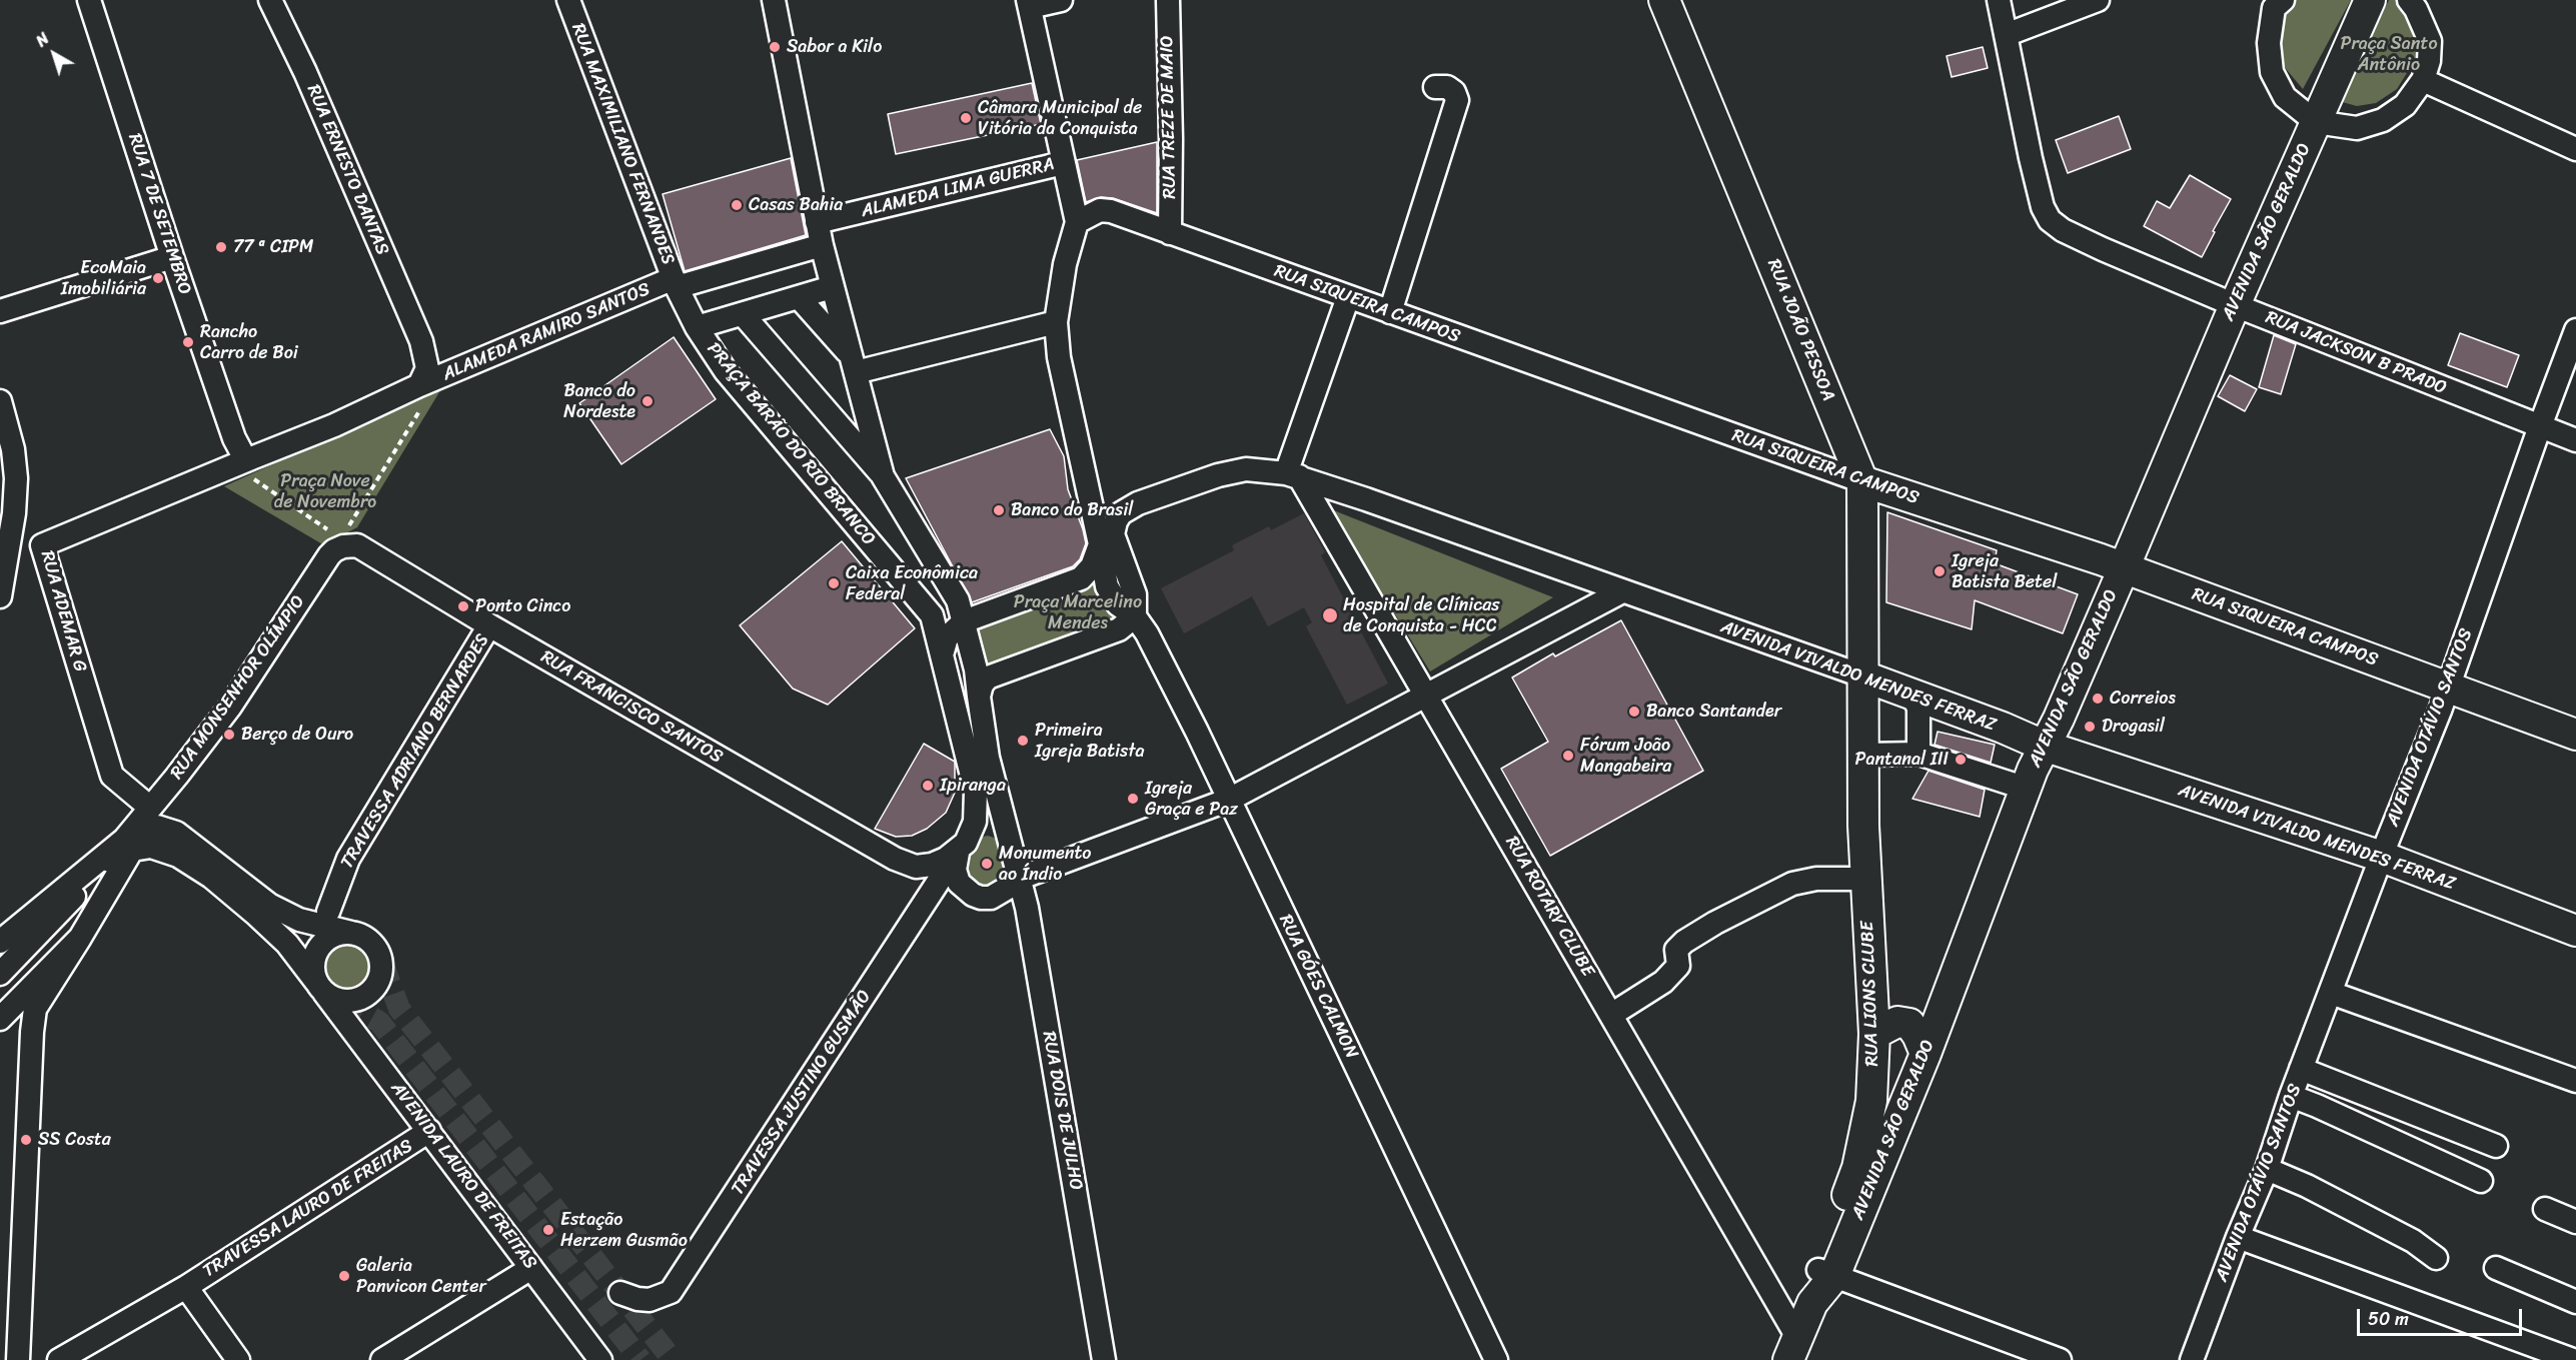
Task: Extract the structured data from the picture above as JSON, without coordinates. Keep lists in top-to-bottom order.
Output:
{
  "streets": {
    "main road": [
      "AVENIDA SÃO GERALDO",
      "RUA SIQUEIRA CAMPOS",
      "RUA JOÃO PESSOA",
      "AVENIDA VIVALDO MENDES FERRAZ",
      "RUA LIONS CLUBE"
    ],
    "street": [
      "RUA TREZE DE MAIO",
      "RUA MAXIMILIANO FERNANDES",
      "RUA ERNESTO DANTAS",
      "ALAMEDA LIMA GUERRA",
      "RUA 7 DE SETEMBRO",
      "ALAMEDA RAMIRO SANTOS",
      "RUA JACKSON B PRADO",
      "PRAÇA BARÃO DO RIO BRANCO",
      "RUA ADEMAR G",
      "RUA MONSENHOR OLÍMPIO",
      "RUA FRANCISCO SANTOS",
      "AVENIDA OTÁVIO SANTOS",
      "TRAVESSA ADRIANO BERNARDES",
      "RUA ROTARY CLUBE",
      "RUA GÓES CALMON",
      "TRAVESSA JUSTINO GUSMÃO",
      "RUA DOIS DE JULHO",
      "AVENIDA LAURO DE FREITAS",
      "TRAVESSA LAURO DE FREITAS"
    ]
  },
  "crossings": [
    ["RUA TREZE DE MAIO", "RUA SIQUEIRA CAMPOS"],
    ["RUA MAXIMILIANO FERNANDES", "ALAMEDA RAMIRO SANTOS"],
    ["RUA MAXIMILIANO FERNANDES", "PRAÇA BARÃO DO RIO BRANCO"],
    ["RUA ERNESTO DANTAS", "ALAMEDA RAMIRO SANTOS"],
    ["RUA 7 DE SETEMBRO", "ALAMEDA RAMIRO SANTOS"],
    ["RUA 7 DE SETEMBRO", "RUA ADEMAR G"],
    ["AVENIDA SÃO GERALDO", "RUA SIQUEIRA CAMPOS"],
    ["AVENIDA SÃO GERALDO", "RUA JACKSON B PRADO"],
    ["AVENIDA SÃO GERALDO", "AVENIDA VIVALDO MENDES FERRAZ"],
    ["AVENIDA SÃO GERALDO", "RUA ROTARY CLUBE"],
    ["AVENIDA SÃO GERALDO", "RUA LIONS CLUBE"],
    ["RUA SIQUEIRA CAMPOS", "RUA JOÃO PESSOA"],
    ["RUA SIQUEIRA CAMPOS", "AVENIDA OTÁVIO SANTOS"],
    ["RUA JOÃO PESSOA", "AVENIDA VIVALDO MENDES FERRAZ"],
    ["RUA JOÃO PESSOA", "RUA LIONS CLUBE"],
    ["ALAMEDA RAMIRO SANTOS", "PRAÇA BARÃO DO RIO BRANCO"],
    ["ALAMEDA RAMIRO SANTOS", "RUA ADEMAR G"],
    ["RUA JACKSON B PRADO", "AVENIDA OTÁVIO SANTOS"],
    ["PRAÇA BARÃO DO RIO BRANCO", "RUA FRANCISCO SANTOS"],
    ["PRAÇA BARÃO DO RIO BRANCO", "TRAVESSA JUSTINO GUSMÃO"],
    ["PRAÇA BARÃO DO RIO BRANCO", "RUA DOIS DE JULHO"],
    ["RUA ADEMAR G", "RUA MONSENHOR OLÍMPIO"],
    ["AVENIDA VIVALDO MENDES FERRAZ", "AVENIDA OTÁVIO SANTOS"],
    ["AVENIDA VIVALDO MENDES FERRAZ", "RUA ROTARY CLUBE"],
    ["AVENIDA VIVALDO MENDES FERRAZ", "RUA LIONS CLUBE"],
    ["RUA MONSENHOR OLÍMPIO", "RUA FRANCISCO SANTOS"],
    ["RUA MONSENHOR OLÍMPIO", "AVENIDA LAURO DE FREITAS"],
    ["RUA FRANCISCO SANTOS", "TRAVESSA ADRIANO BERNARDES"],
    ["RUA FRANCISCO SANTOS", "TRAVESSA JUSTINO GUSMÃO"],
    ["RUA FRANCISCO SANTOS", "RUA DOIS DE JULHO"],
    ["TRAVESSA JUSTINO GUSMÃO", "RUA DOIS DE JULHO"],
    ["AVENIDA LAURO DE FREITAS", "TRAVESSA LAURO DE FREITAS"]
  ],
  "parks": ["Praça Santo Antônio", "Praça Nove de Novembro", "Praça Marcelino Mendes"],
  "places": [
    "Sabor a Kilo",
    "Câmara Municipal de Vitória da Conquista",
    "Casas Bahia",
    "77 ª CIPM",
    "EcoMaia Imobiliária",
    "Rancho Carro de Boi",
    "Banco do Nordeste",
    "Banco do Brasil",
    "Igreja Batista Betel",
    "Caixa Econômica Federal",
    "Ponto Cinco",
    "Hospital de Clínicas de Conquista - HCC",
    "Correios",
    "Banco Santander",
    "Drogasil",
    "Berço de Ouro",
    "Primeira Igreja Batista",
    "Fórum João Mangabeira",
    "Pantanal III",
    "Ipiranga",
    "Igreja Graça e Paz",
    "Monumento ao Índio",
    "SS Costa",
    "Estação Herzem Gusmão",
    "Galeria Panvicon Center"
  ],
  "scale_bar": "50 m",
  "north": "top left"
}
